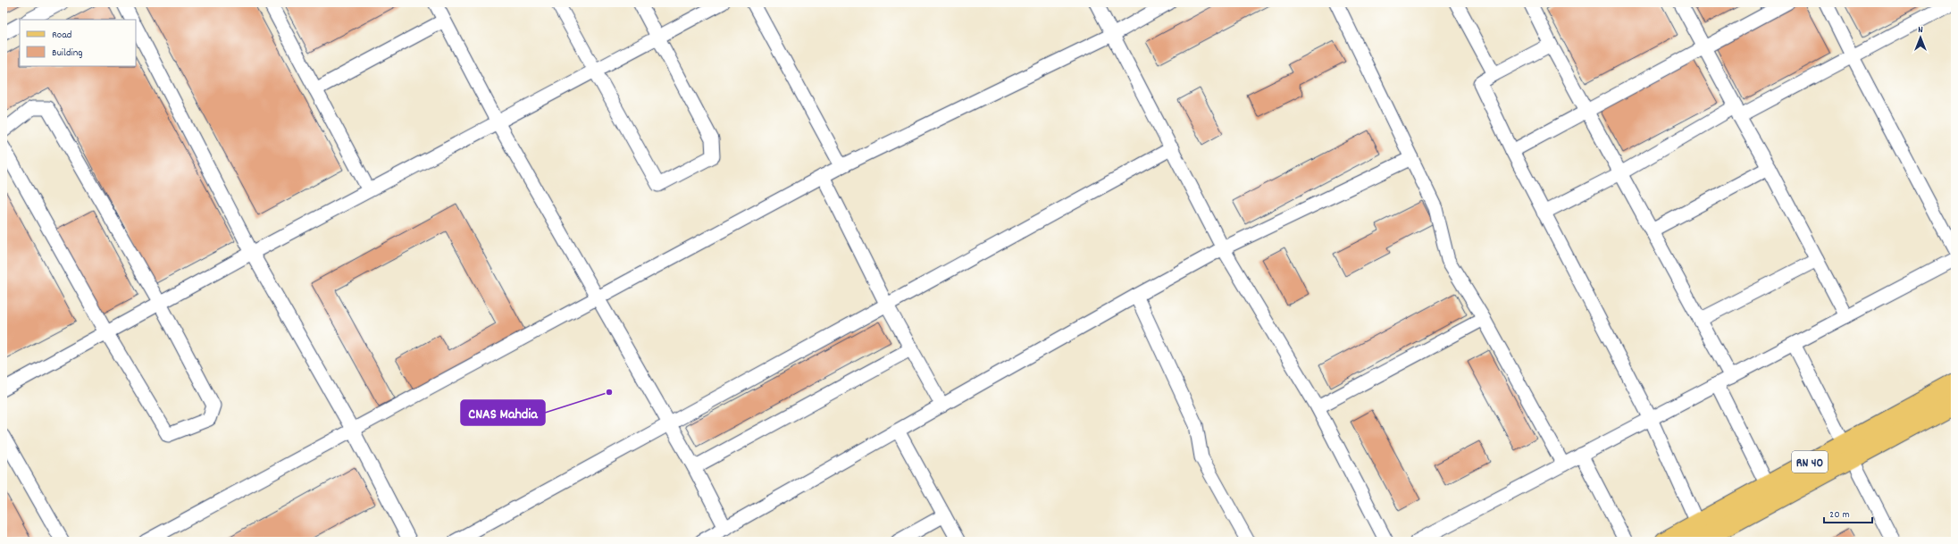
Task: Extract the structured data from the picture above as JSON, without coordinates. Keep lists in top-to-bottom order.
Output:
{
  "streets": {
    "main road": ["RN 40"]
  },
  "places": ["CNAS Mahdia"],
  "legend": ["Road", "Building"],
  "scale_bar": "20 m",
  "north": "top"
}
